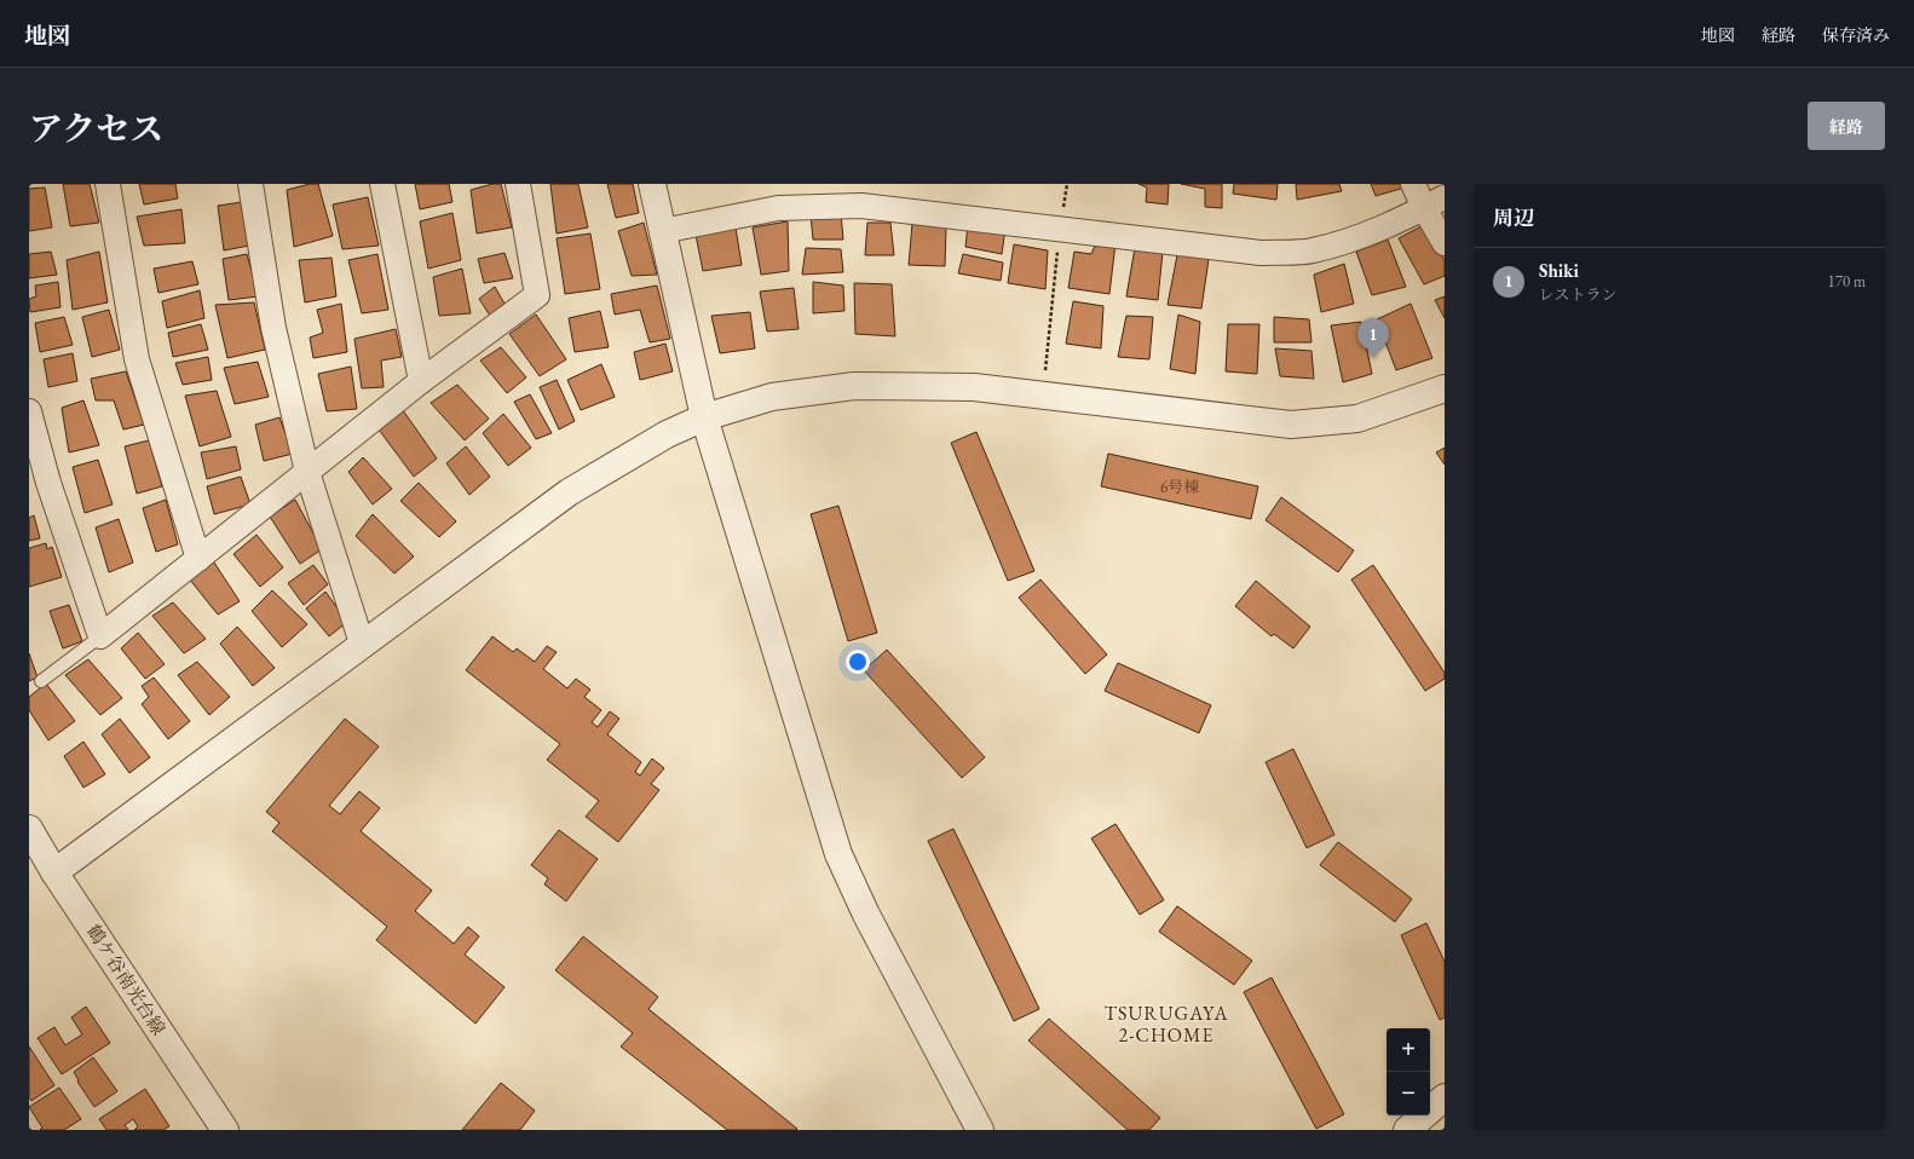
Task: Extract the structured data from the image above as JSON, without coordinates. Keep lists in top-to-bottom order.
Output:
{
  "streets": {
    "street": ["鶴ケ谷南光台線"]
  },
  "districts": ["TSURUGAYA 2-CHOME"],
  "house_numbers": ["6号棟"],
  "page": {
    "header": "地図",
    "nav": ["地図", "経路", "保存済み"],
    "title": "アクセス",
    "buttons": "経路",
    "heading": "周辺",
    "list": [
      {
        "mark": "1",
        "name": "Shiki",
        "note": "レストラン",
        "value": "170 m"
      }
    ],
    "pins": "1",
    "map_buttons": ["+", "−"]
  }
}
